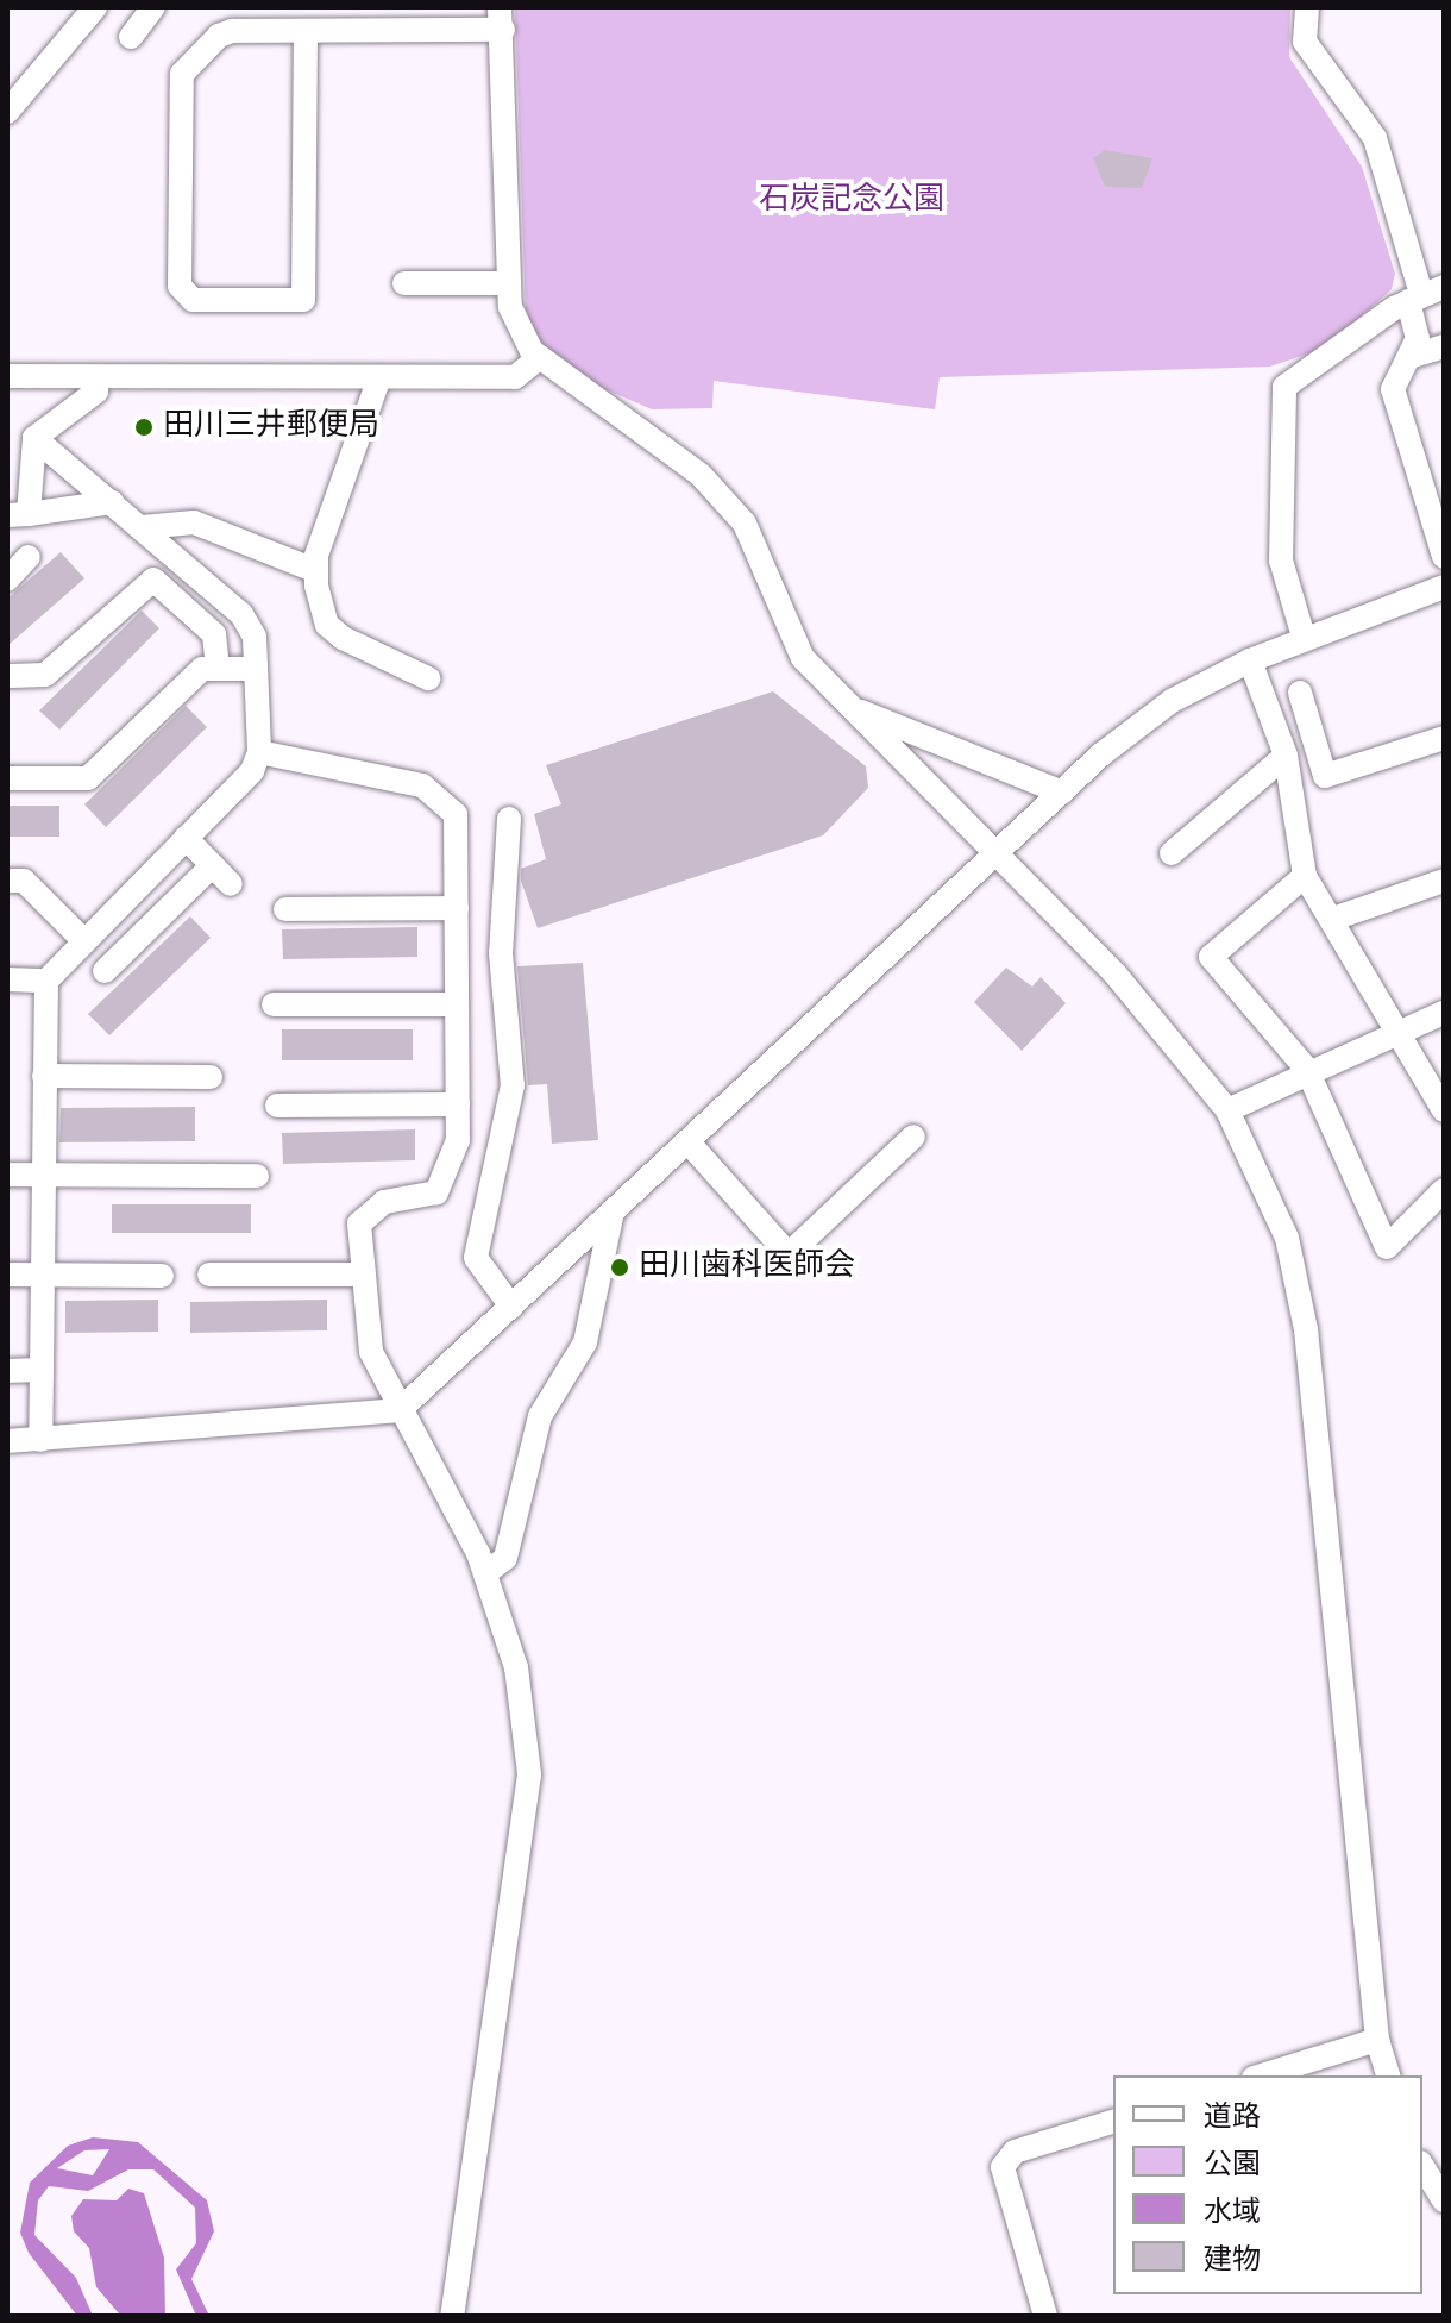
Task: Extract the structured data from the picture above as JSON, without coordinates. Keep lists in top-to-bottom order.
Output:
{
  "parks": ["石炭記念公園"],
  "places": ["田川三井郵便局", "田川歯科医師会"],
  "legend": [
    "道路",
    "公園",
    "水域",
    "建物"
  ]
}
